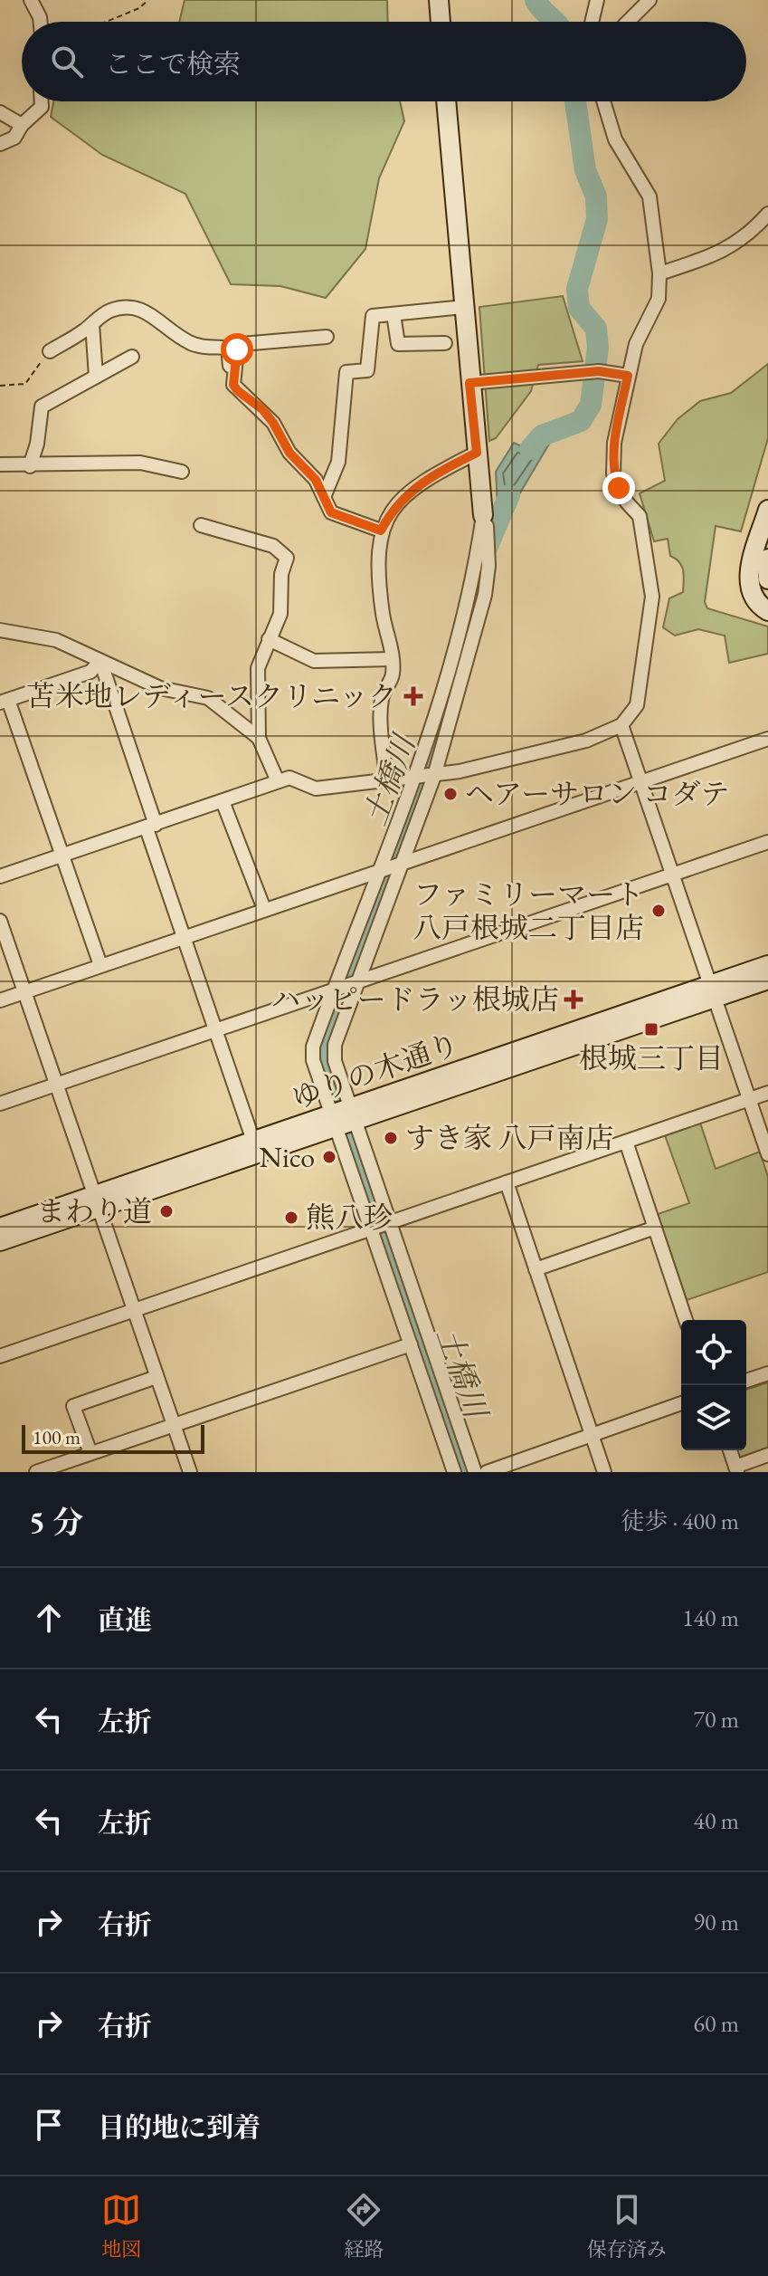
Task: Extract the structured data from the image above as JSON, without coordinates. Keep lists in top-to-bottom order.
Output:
{
  "streets": {
    "street": ["ゆりの木通り"]
  },
  "water": ["土橋川"],
  "places": {
    "health": ["苫米地レディースクリニック", "ハッピードラッ根城店"],
    "other": [
      "ヘアーサロン コダテ",
      "ファミリーマート 八戸根城二丁目店",
      "すき家 八戸南店",
      "Nico",
      "まわり道",
      "熊八珍"
    ],
    "transit": ["根城三丁目"]
  },
  "scale_bar": "100 m",
  "page": {
    "search": "ここで検索",
    "scale": "100 m",
    "heading": ["5 分", "徒歩 · 400 m"],
    "list": [
      ["直進", "140 m"],
      ["左折", "70 m"],
      ["左折", "40 m"],
      ["右折", "90 m"],
      ["右折", "60 m"],
      "目的地に到着"
    ],
    "nav": ["地図", "経路", "保存済み"]
  }
}
